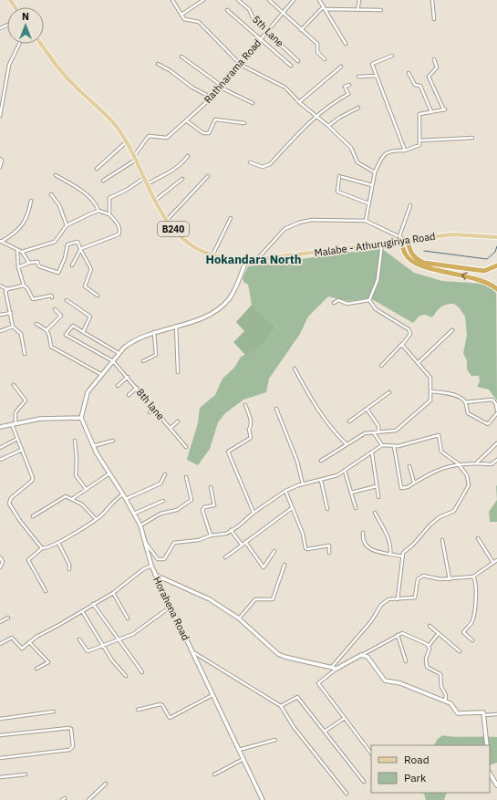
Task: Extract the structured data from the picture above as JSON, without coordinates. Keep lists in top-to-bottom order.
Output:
{
  "streets": {
    "main road": ["B240", "Malabe - Athurugiriya Road"],
    "street": [
      "5th Lane",
      "Rathnarama Road",
      "8th lane",
      "Horahena Road"
    ]
  },
  "crossings": [
    ["5th Lane", "Rathnarama Road"],
    ["Rathnarama Road", "Malabe - Athurugiriya Road"]
  ],
  "districts": ["Hokandara North"],
  "legend": ["Road", "Park"],
  "north": "top"
}
